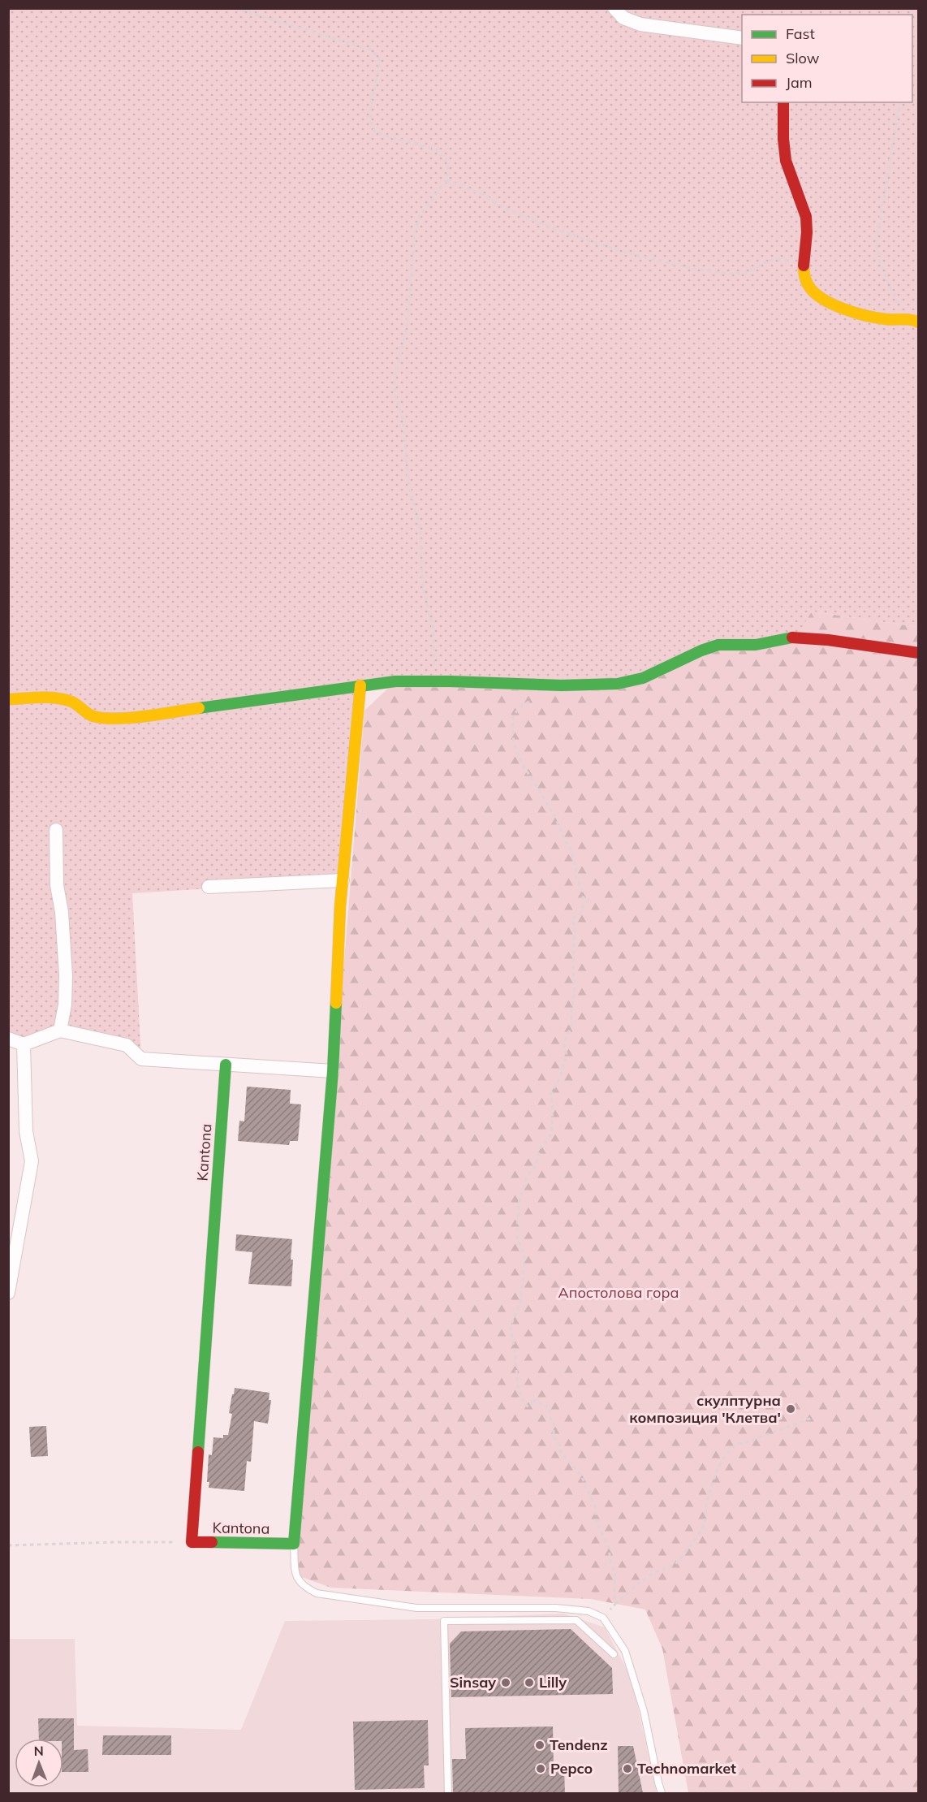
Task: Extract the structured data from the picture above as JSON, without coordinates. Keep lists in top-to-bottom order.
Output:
{
  "streets": {
    "street": ["Kantona"]
  },
  "parks": ["Апостолова гора"],
  "places": [
    "скулптурна композиция 'Клетва'",
    "Sinsay",
    "Lilly",
    "Tendenz",
    "Pepco",
    "Technomarket"
  ],
  "legend": ["Fast", "Slow", "Jam"],
  "north": "top"
}
